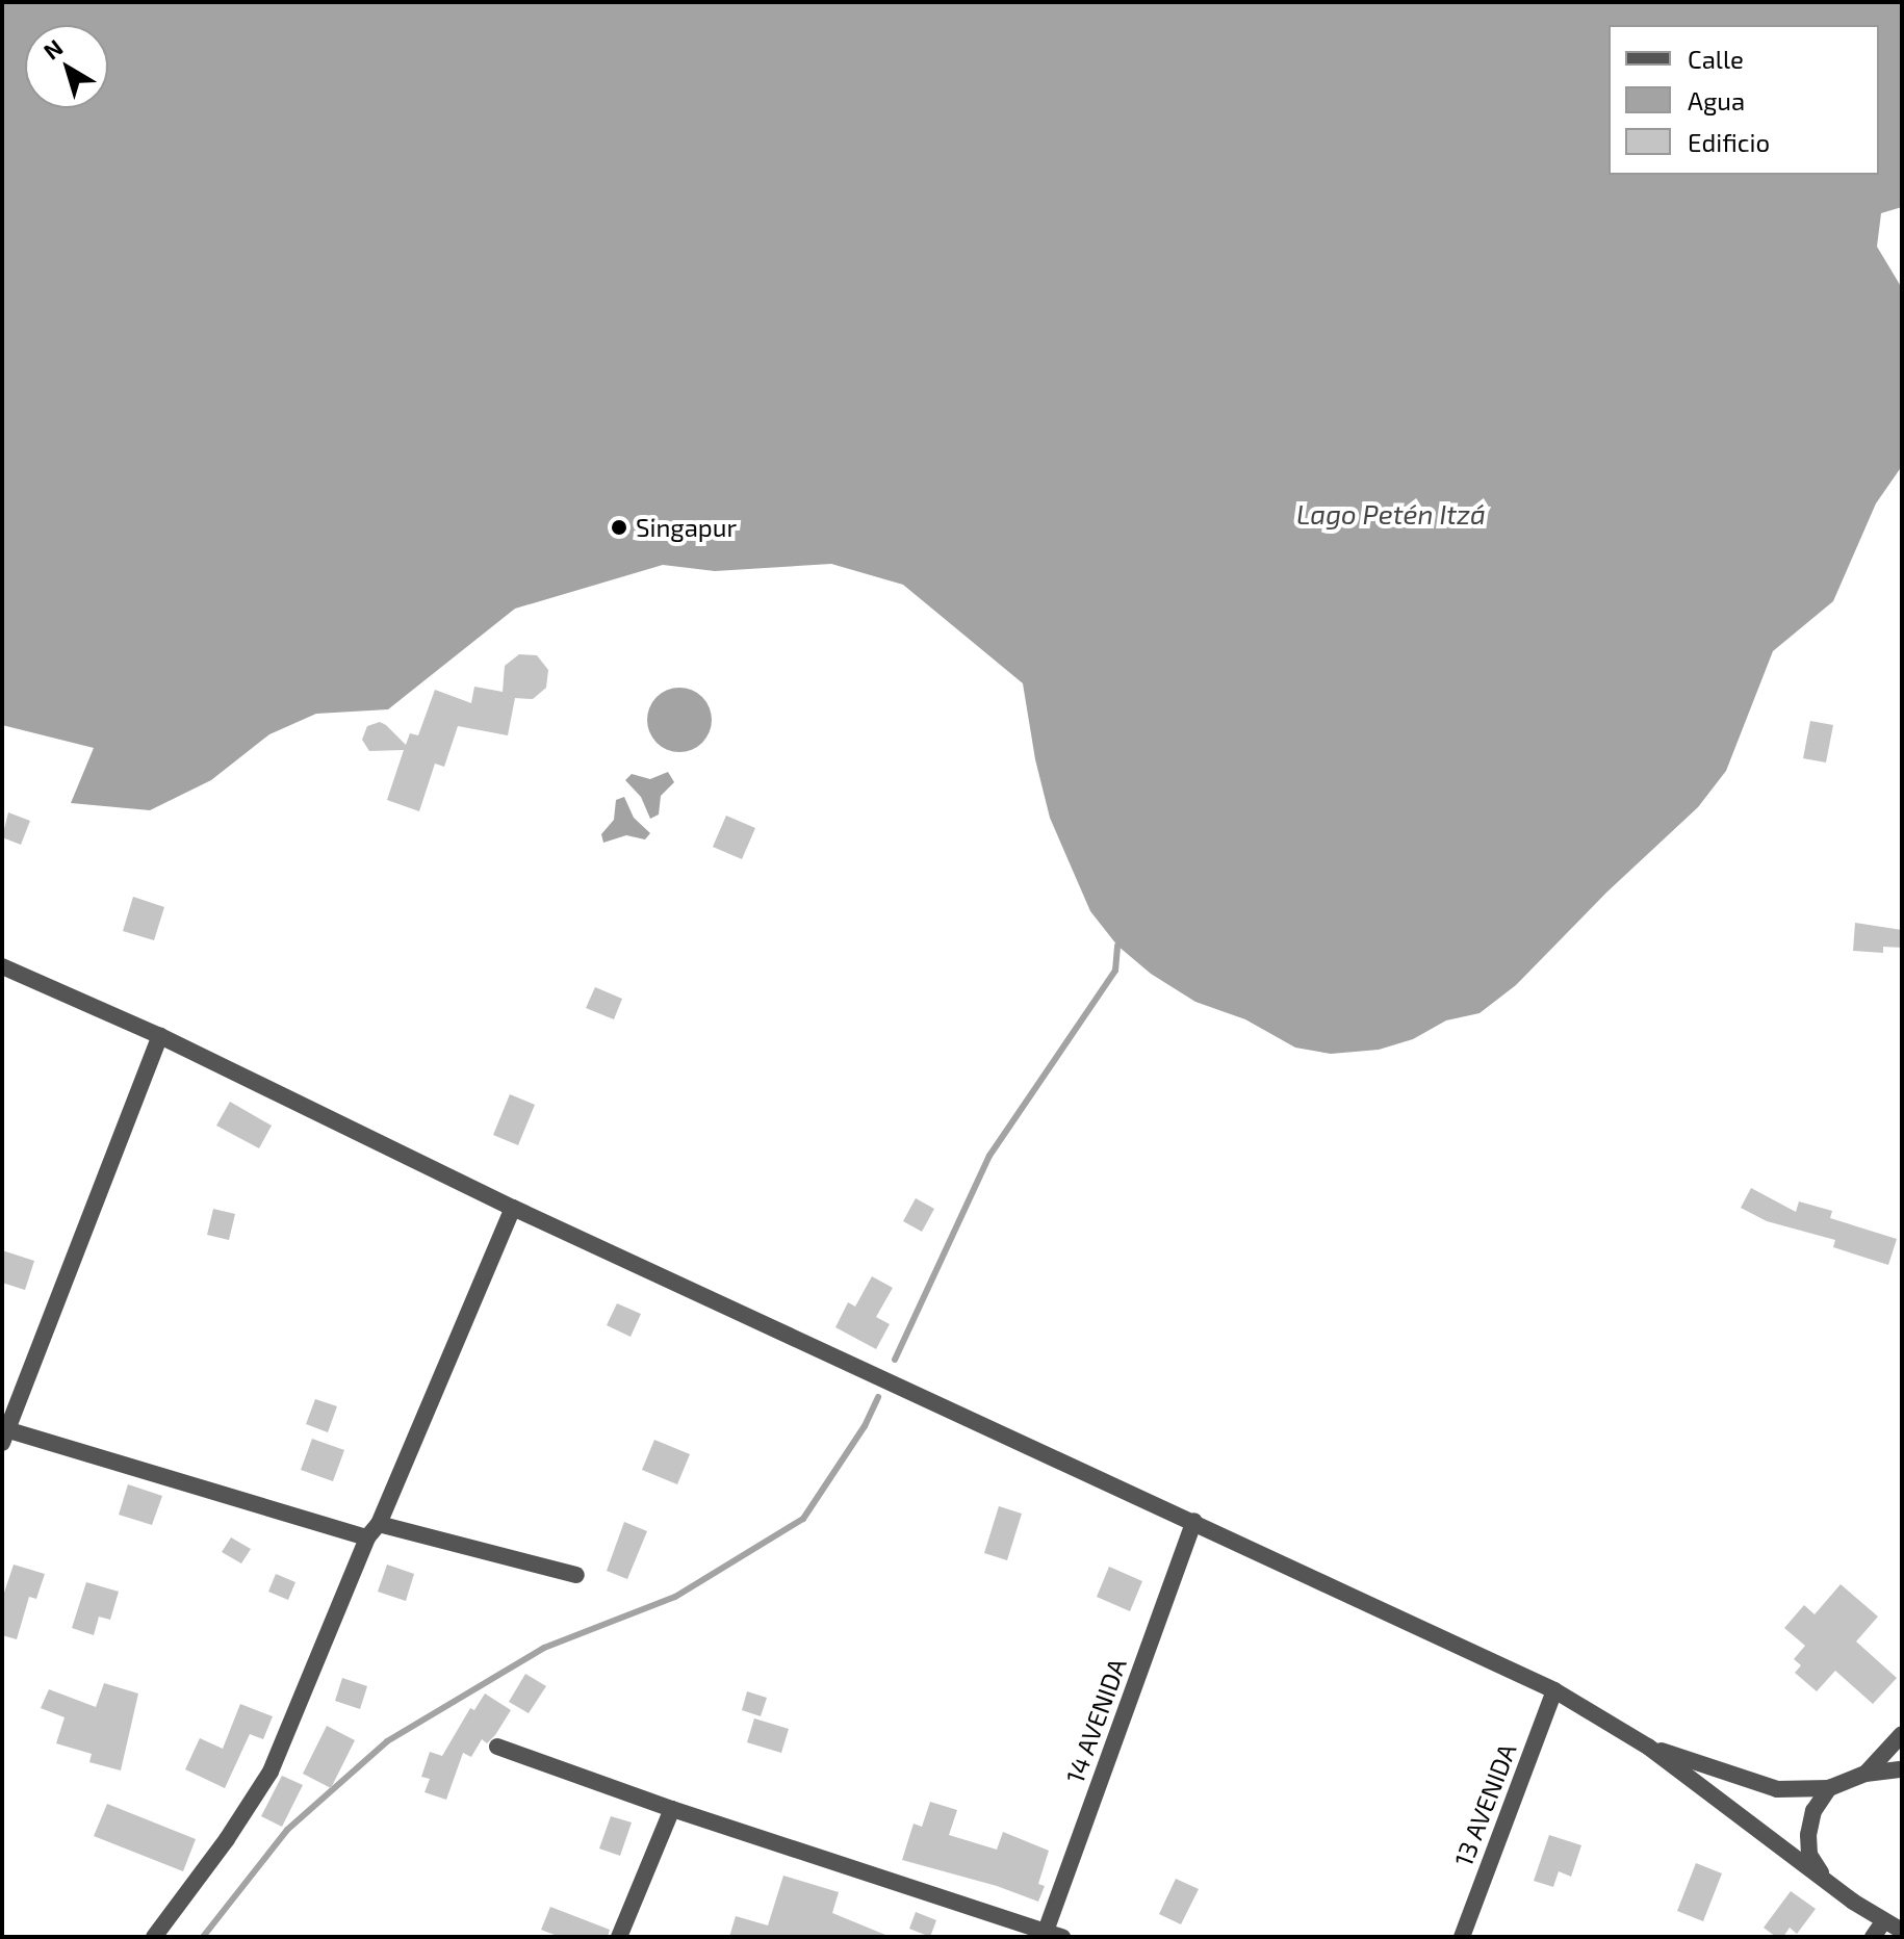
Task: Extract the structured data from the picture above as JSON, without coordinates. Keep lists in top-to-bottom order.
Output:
{
  "streets": {
    "street": ["14 AVENIDA", "13 AVENIDA"]
  },
  "water": ["Lago Petén Itzá"],
  "places": ["Singapur"],
  "legend": ["Calle", "Agua", "Edificio"],
  "north": "top left"
}
